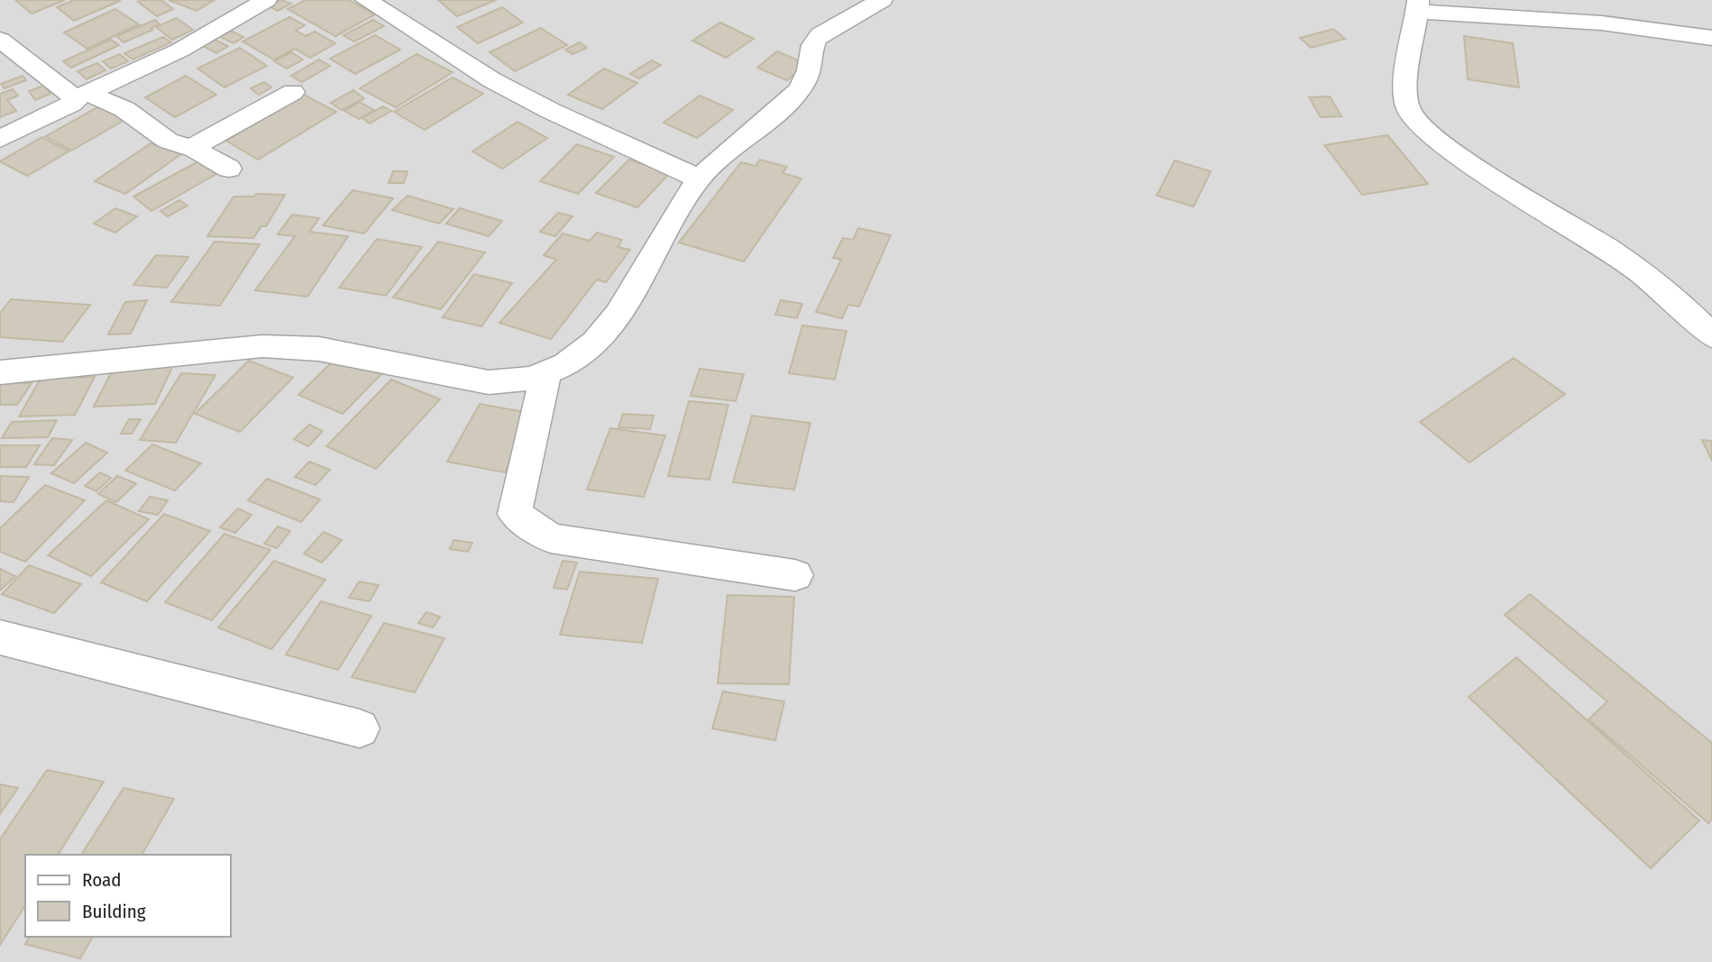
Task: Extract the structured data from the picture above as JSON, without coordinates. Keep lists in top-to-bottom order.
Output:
{
  "legend": ["Road", "Building"]
}
